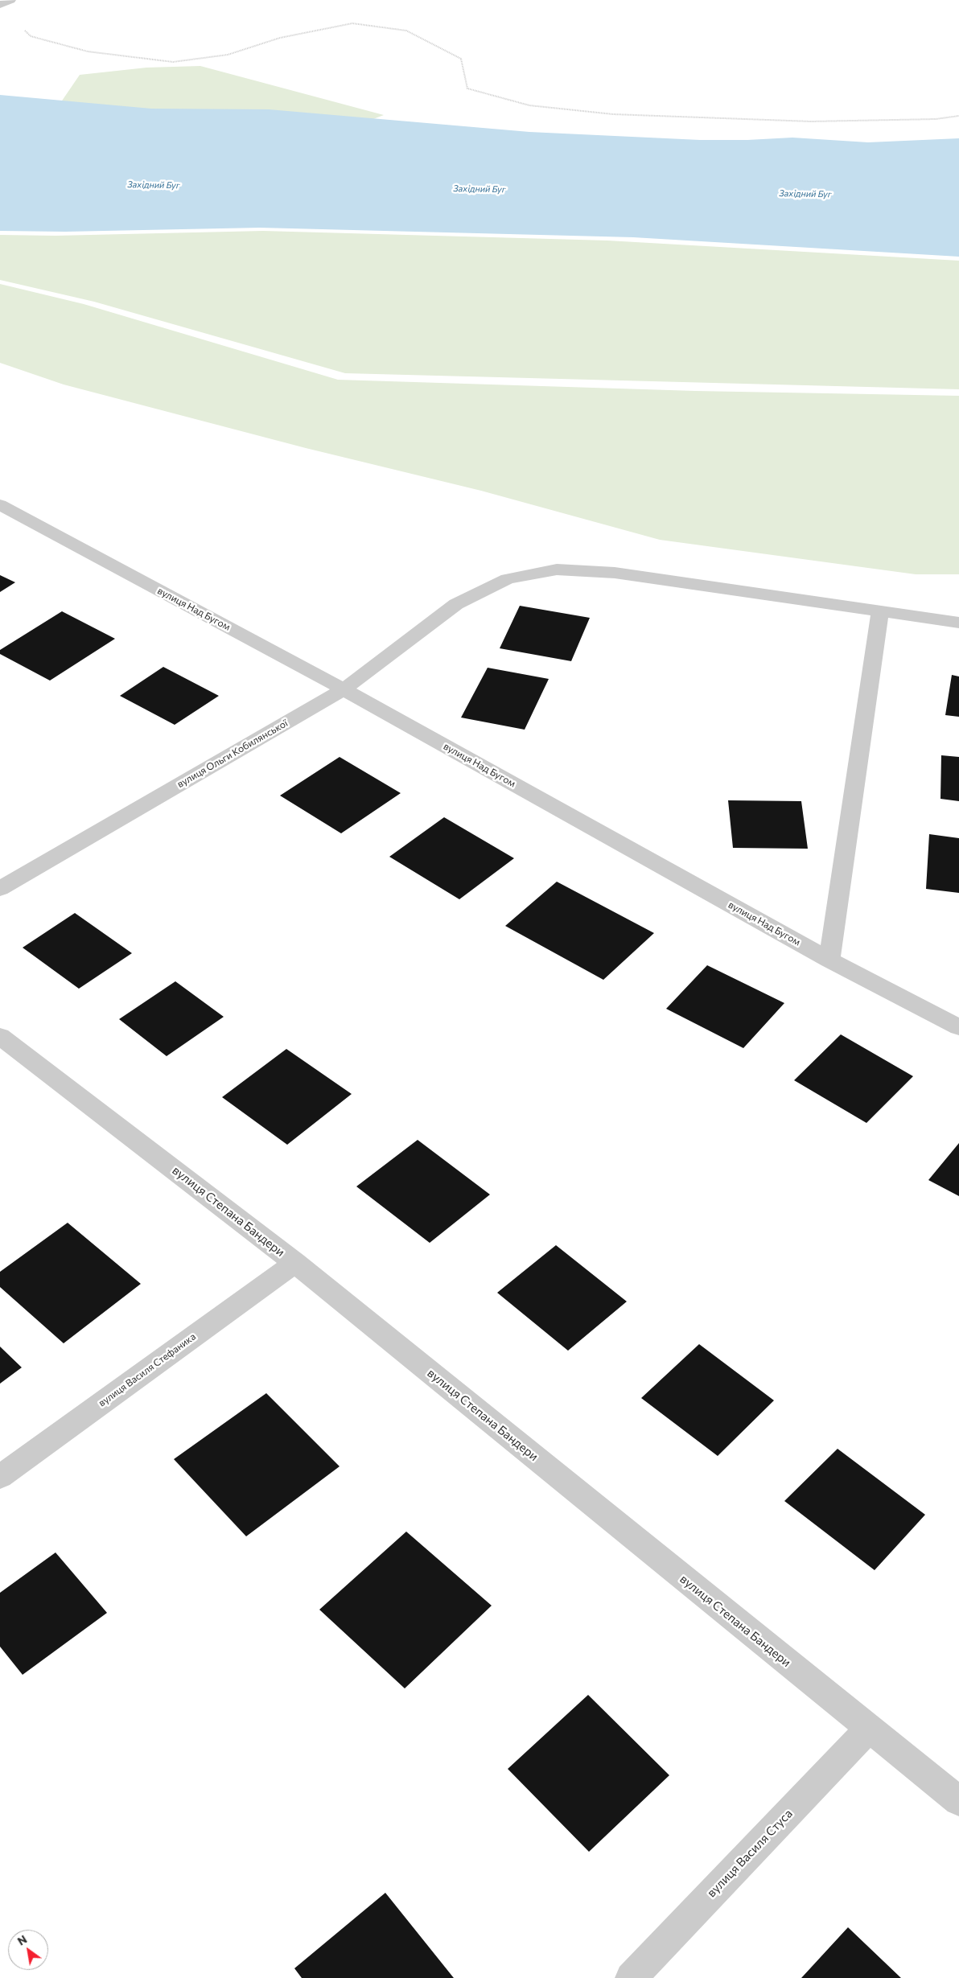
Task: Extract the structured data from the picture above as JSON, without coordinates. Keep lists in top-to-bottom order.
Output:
{
  "streets": {
    "street": [
      "вулиця Над Бугом",
      "вулиця Ольги Кобилянської",
      "вулиця Степана Бандери",
      "вулиця Василя Стефаника",
      "вулиця Василя Стуса"
    ]
  },
  "crossings": [
    ["вулиця Над Бугом", "вулиця Ольги Кобилянської"],
    ["вулиця Степана Бандери", "вулиця Василя Стефаника"],
    ["вулиця Степана Бандери", "вулиця Василя Стуса"]
  ],
  "water": ["Західний Буг"],
  "north": "top left"
}
